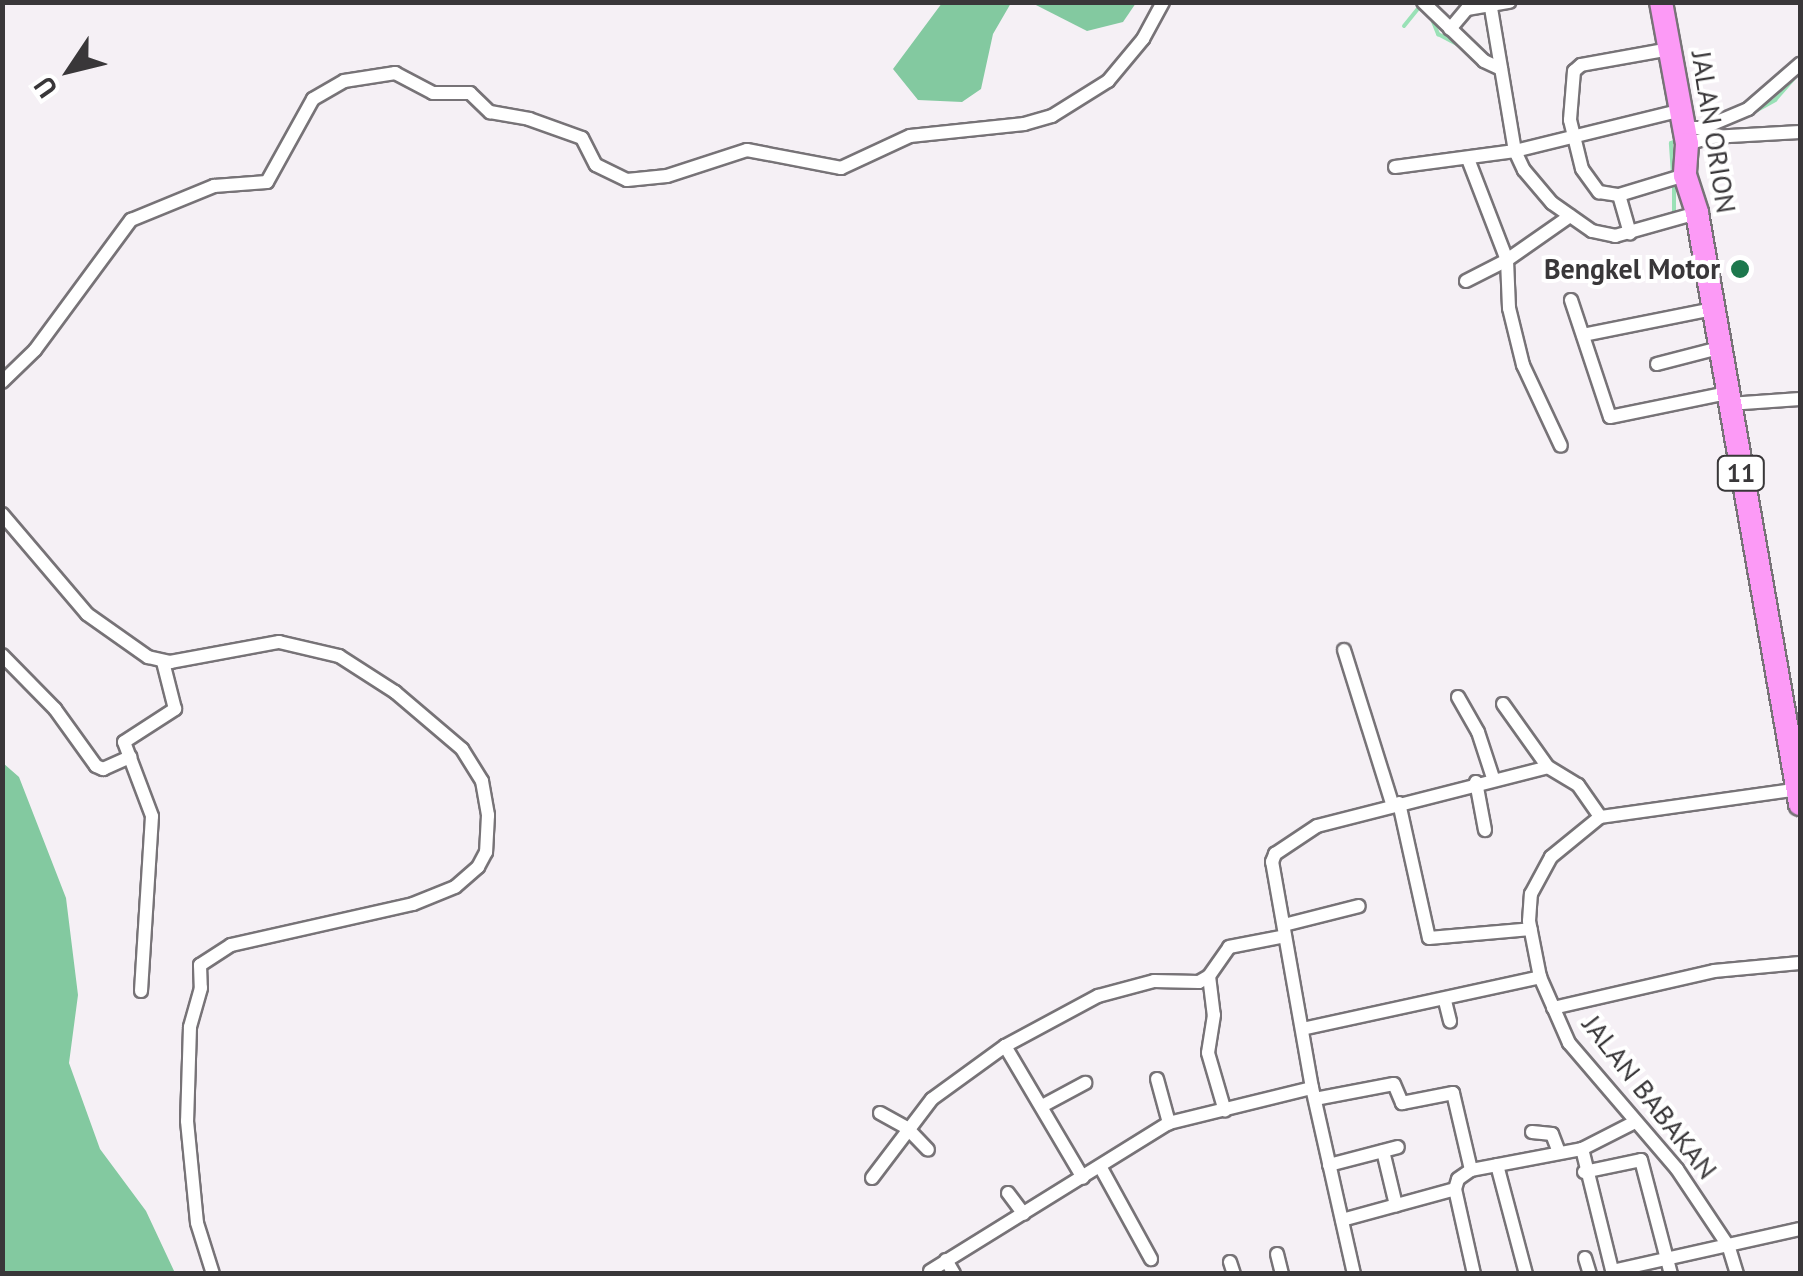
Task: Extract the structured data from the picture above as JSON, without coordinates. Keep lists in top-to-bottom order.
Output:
{
  "streets": {
    "highway": ["JALAN ORION", "11"],
    "street": ["JALAN BABAKAN"]
  },
  "places": ["Bengkel Motor"],
  "north": "bottom left"
}
